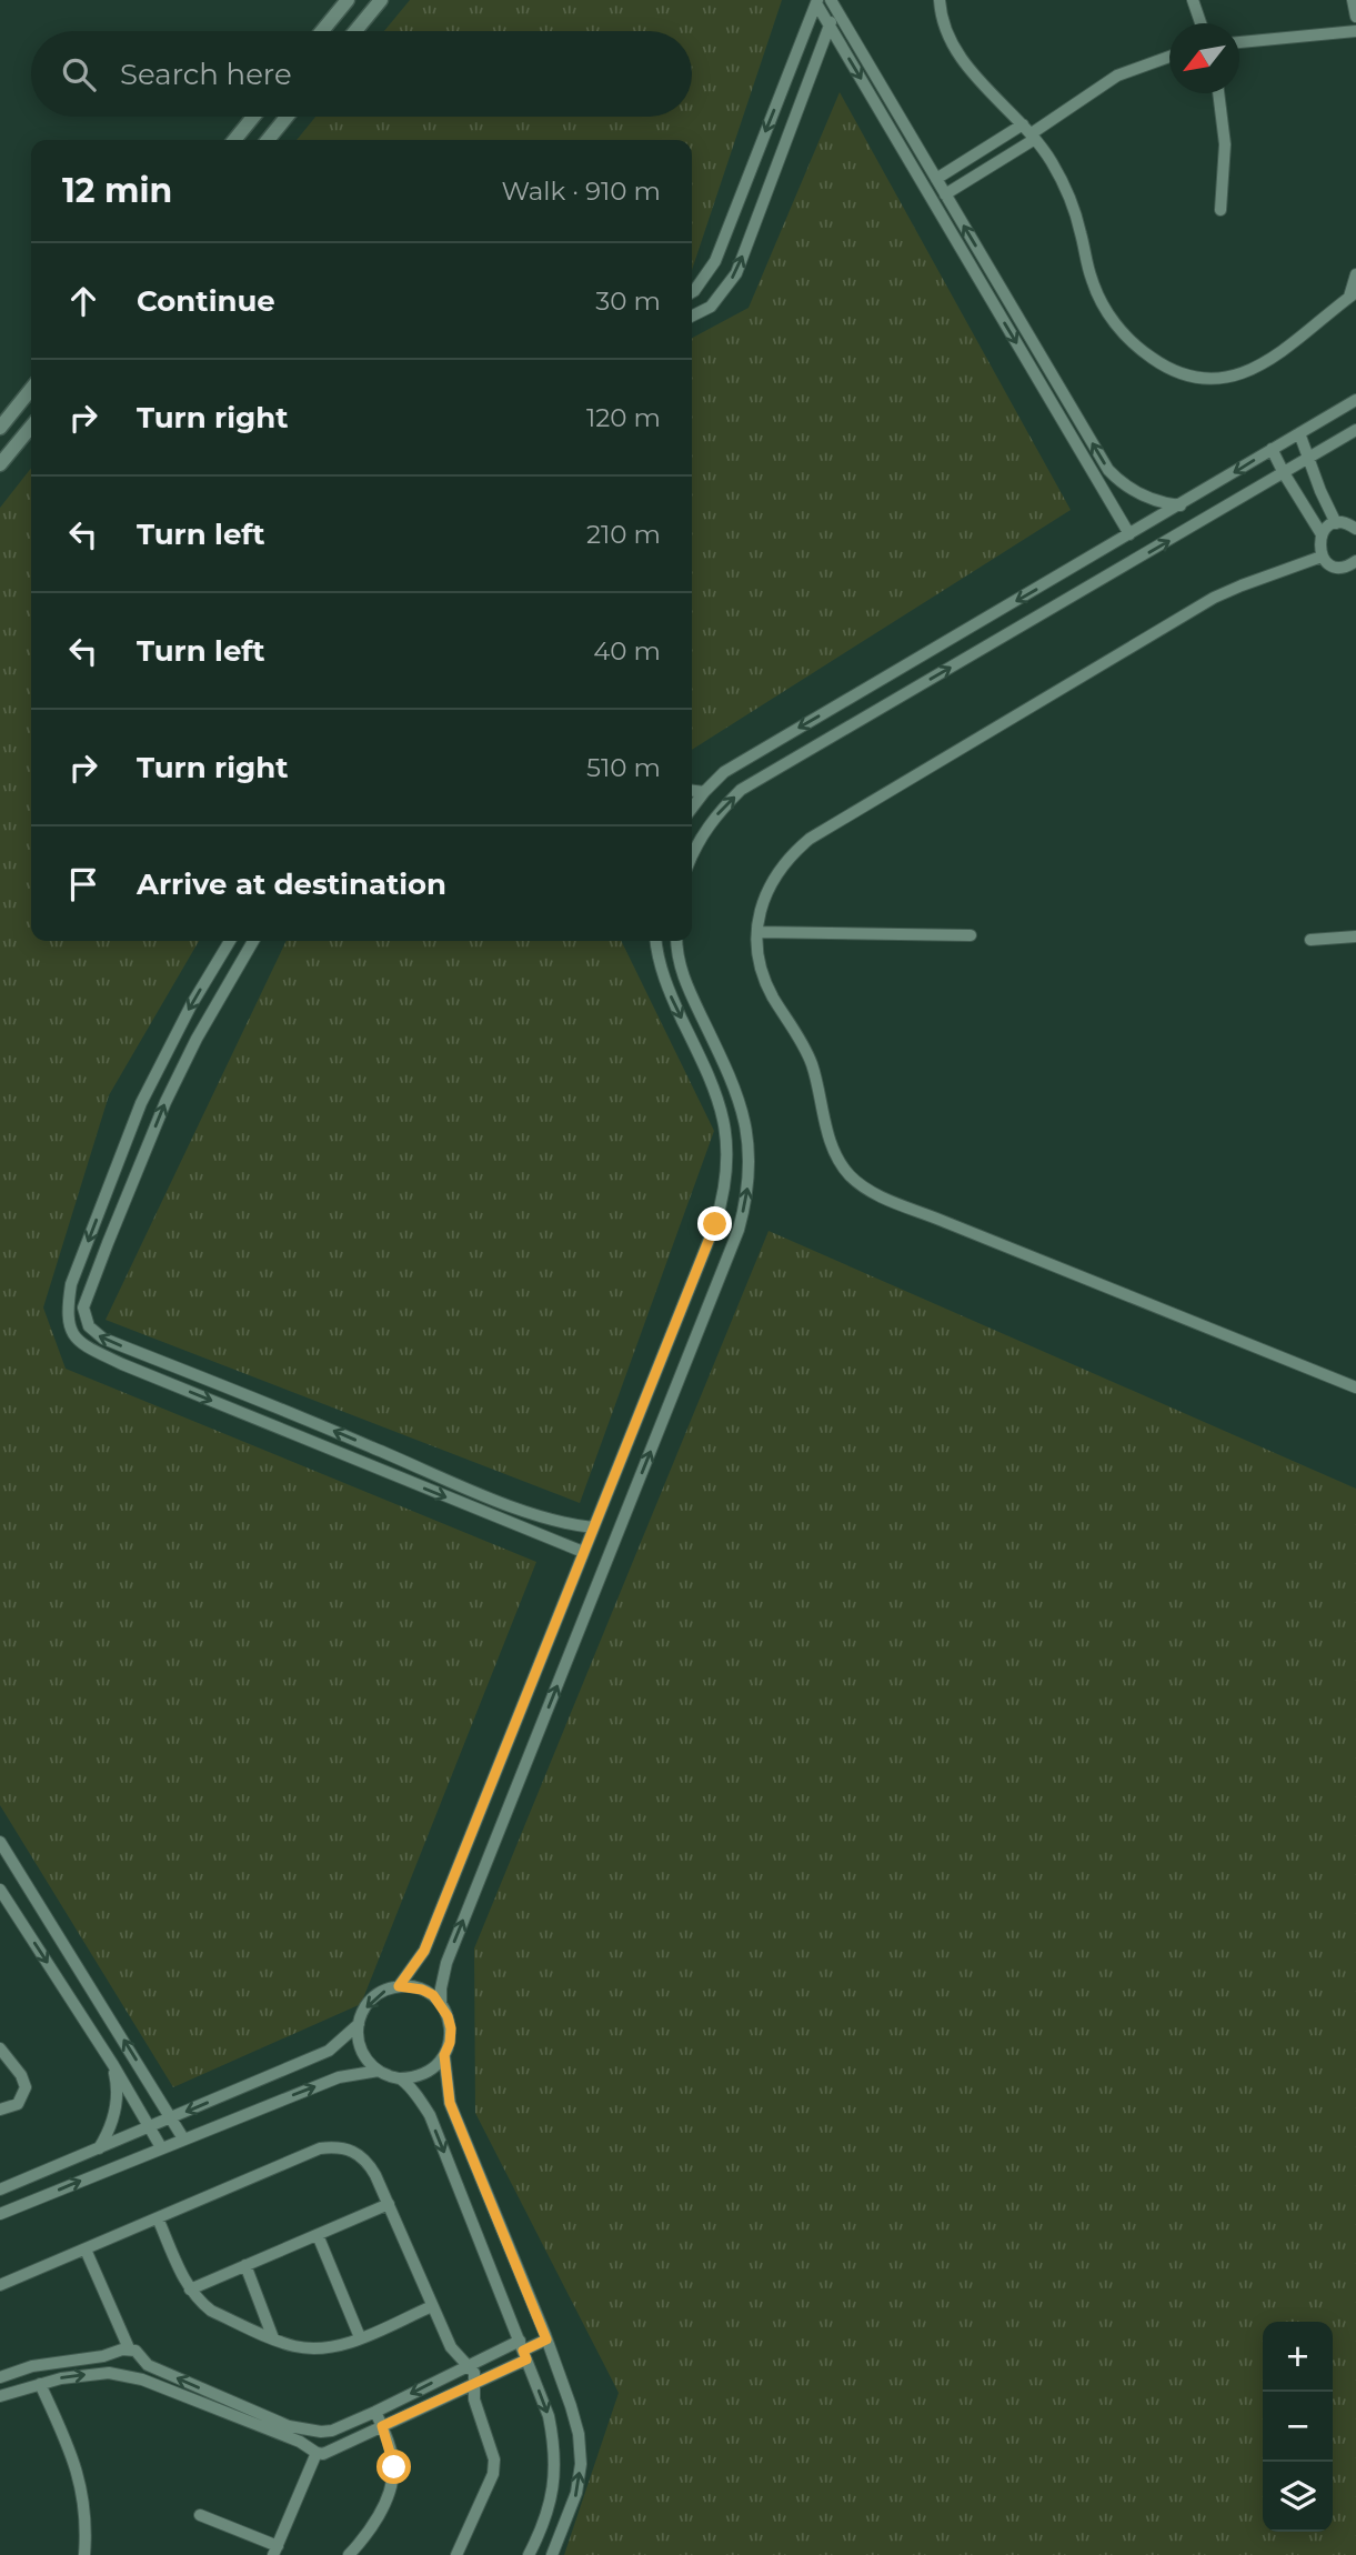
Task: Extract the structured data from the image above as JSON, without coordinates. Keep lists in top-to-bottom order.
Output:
{
  "north": "bottom left",
  "page": {
    "search": "Search here",
    "heading": ["12 min", "Walk · 910 m"],
    "list": [
      ["Continue", "30 m"],
      ["Turn right", "120 m"],
      ["Turn left", "210 m"],
      ["Turn left", "40 m"],
      ["Turn right", "510 m"],
      "Arrive at destination"
    ],
    "map_buttons": ["+", "−"]
  }
}
